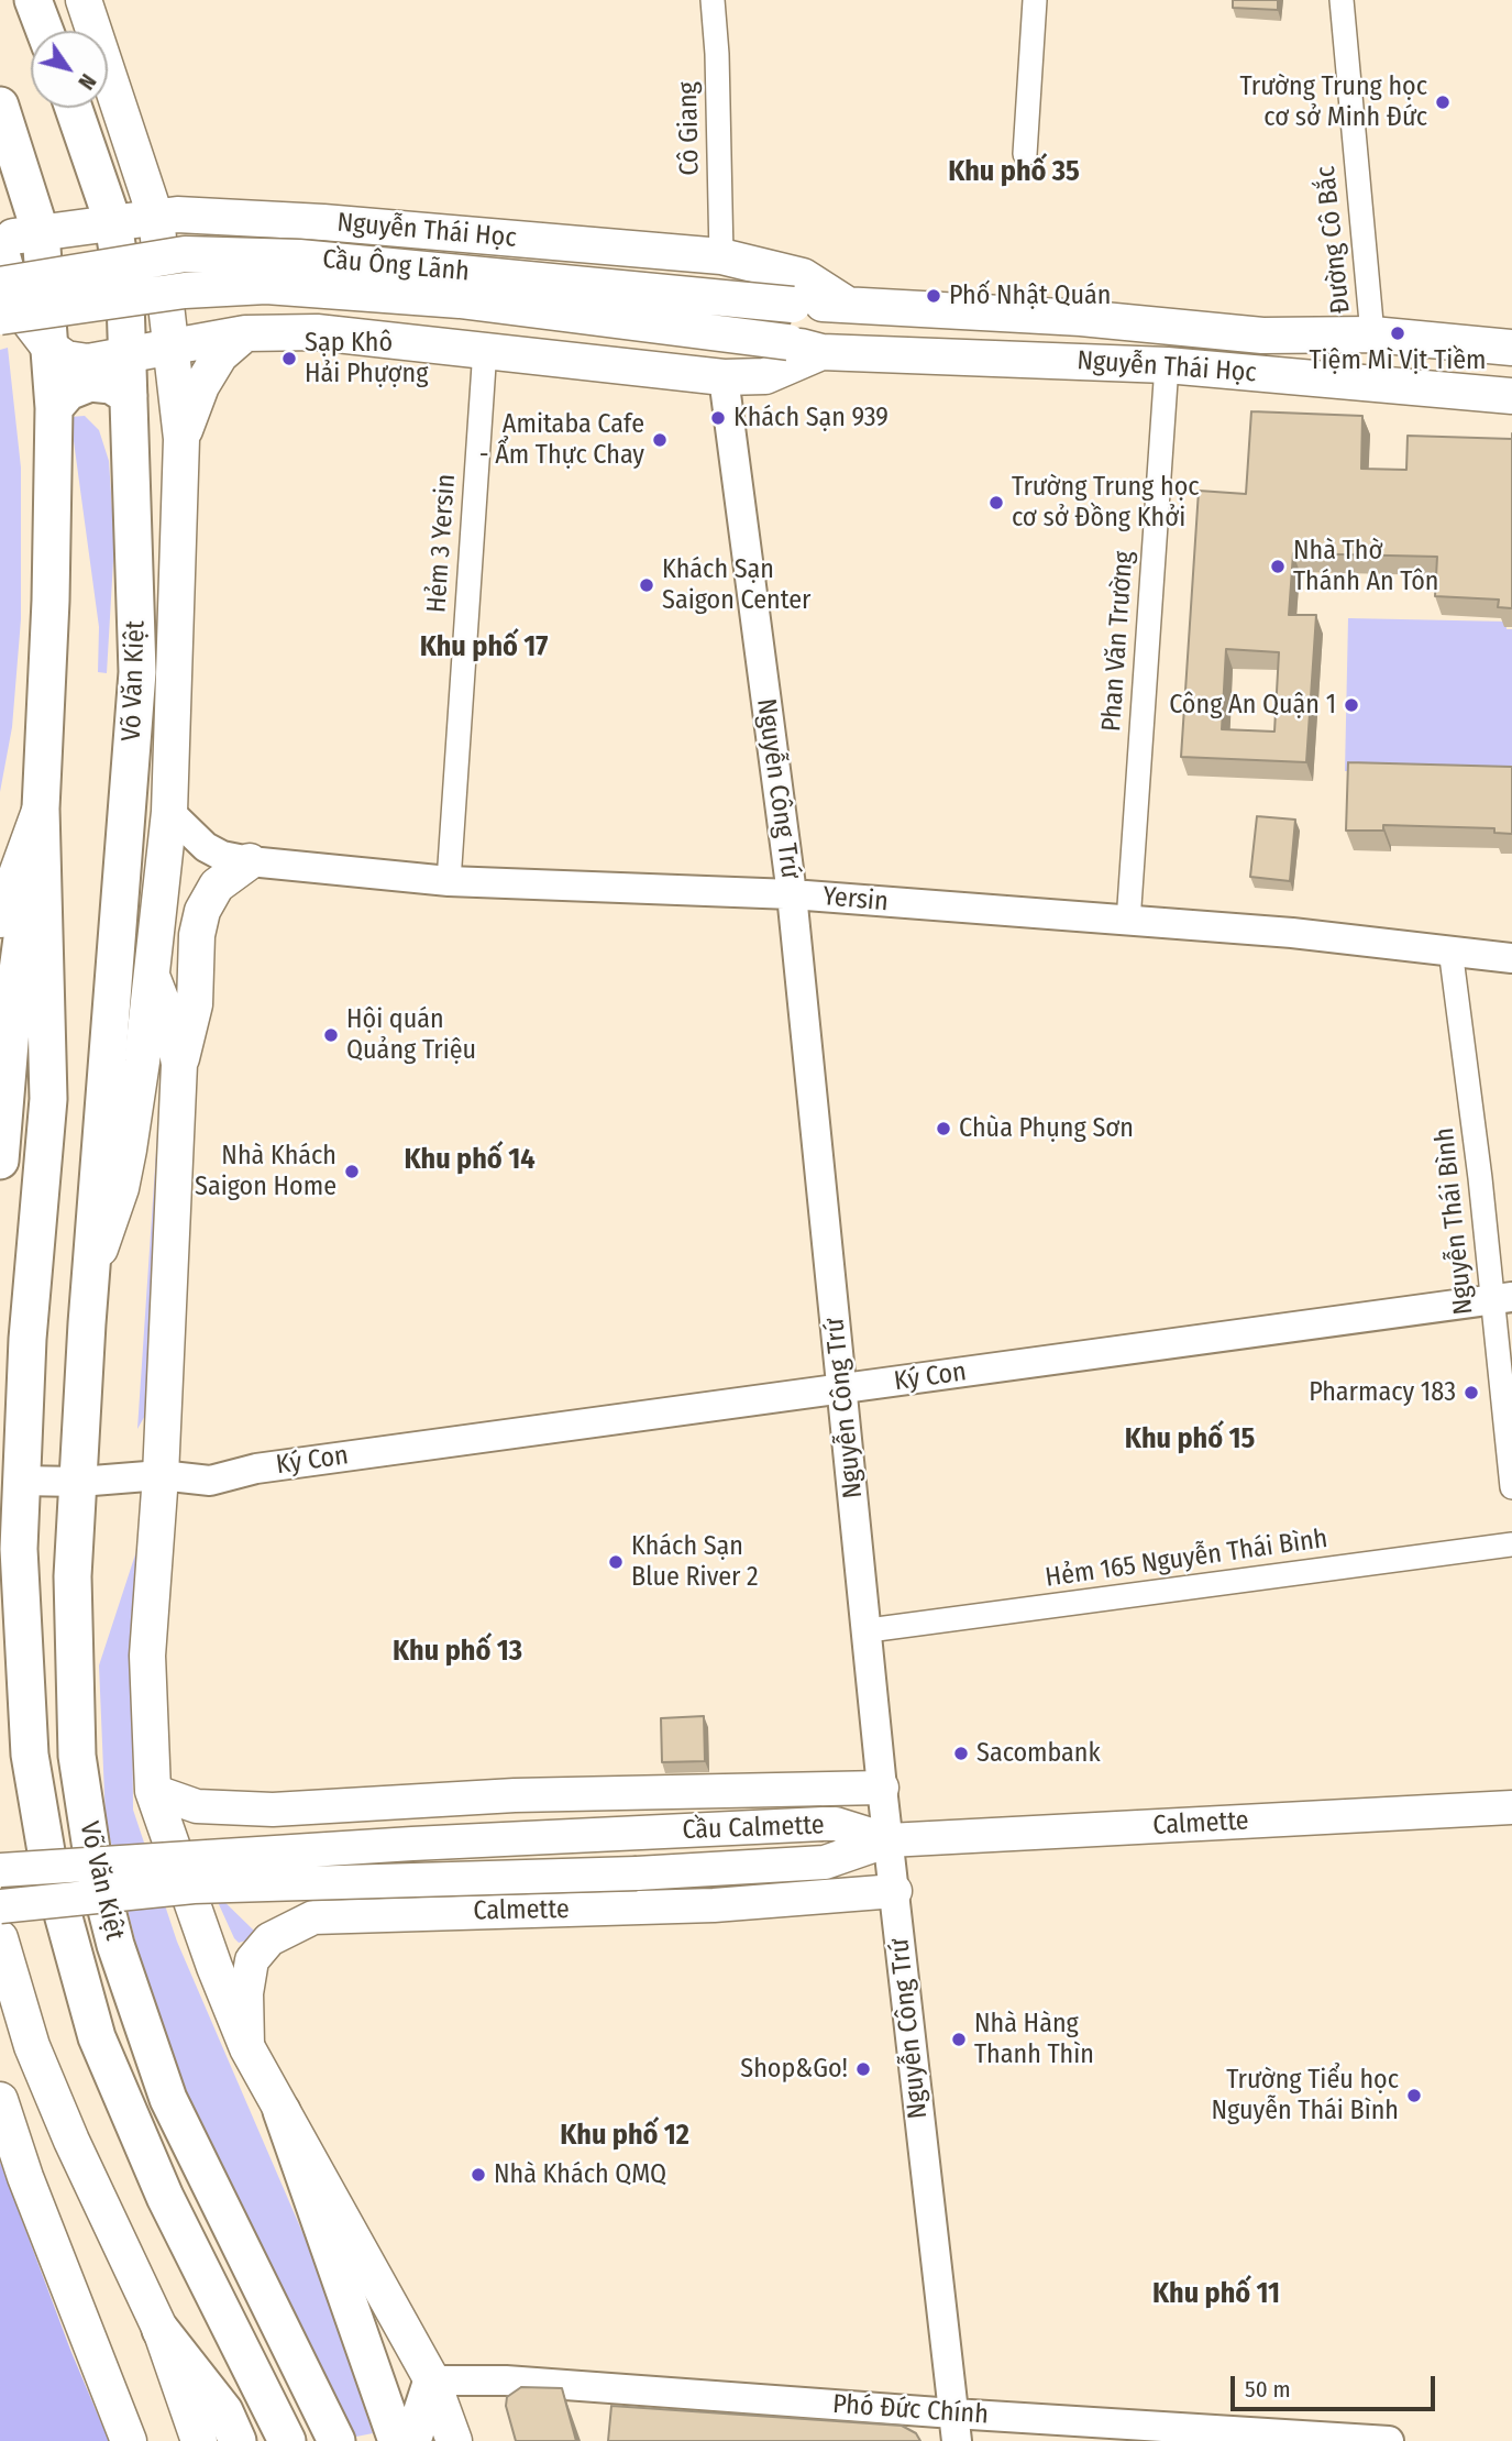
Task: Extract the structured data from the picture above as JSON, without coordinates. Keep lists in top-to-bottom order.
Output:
{
  "streets": {
    "highway": ["Võ Văn Kiệt"],
    "main road": [
      "Nguyễn Thái Học",
      "Cầu Ông Lãnh",
      "Calmette",
      "Cầu Calmette"
    ],
    "street": [
      "Cô Giang",
      "Đường Cô Bắc",
      "Hẻm 3 Yersin",
      "Phan Văn Trường",
      "Nguyễn Công Trứ",
      "Yersin",
      "Nguyễn Thái Bình",
      "Ký Con",
      "Hẻm 165 Nguyễn Thái Bình",
      "Phó Đức Chính"
    ]
  },
  "crossings": [
    ["Cô Giang", "Nguyễn Thái Học"],
    ["Nguyễn Thái Học", "Đường Cô Bắc"],
    ["Nguyễn Thái Học", "Cầu Ông Lãnh"],
    ["Nguyễn Thái Học", "Hẻm 3 Yersin"],
    ["Nguyễn Thái Học", "Phan Văn Trường"],
    ["Nguyễn Thái Học", "Võ Văn Kiệt"],
    ["Nguyễn Thái Học", "Nguyễn Công Trứ"],
    ["Hẻm 3 Yersin", "Yersin"],
    ["Phan Văn Trường", "Yersin"],
    ["Võ Văn Kiệt", "Yersin"],
    ["Võ Văn Kiệt", "Ký Con"],
    ["Võ Văn Kiệt", "Calmette"],
    ["Võ Văn Kiệt", "Phó Đức Chính"],
    ["Nguyễn Công Trứ", "Yersin"],
    ["Nguyễn Công Trứ", "Ký Con"],
    ["Nguyễn Công Trứ", "Hẻm 165 Nguyễn Thái Bình"],
    ["Nguyễn Công Trứ", "Calmette"],
    ["Nguyễn Công Trứ", "Cầu Calmette"],
    ["Nguyễn Công Trứ", "Phó Đức Chính"],
    ["Yersin", "Nguyễn Thái Bình"],
    ["Nguyễn Thái Bình", "Ký Con"],
    ["Calmette", "Cầu Calmette"]
  ],
  "districts": [
    "Khu phố 35",
    "Khu phố 17",
    "Khu phố 14",
    "Khu phố 15",
    "Khu phố 13",
    "Khu phố 12",
    "Khu phố 11"
  ],
  "places": [
    "Trường Trung học cơ sở Minh Đức",
    "Phố Nhật Quán",
    "Tiệm Mì Vịt Tiềm",
    "Sạp Khô Hải Phựợng",
    "Khách Sạn 939",
    "Amitaba Cafe - Ẩm Thực Chay",
    "Trường Trung học cơ sở Đồng Khởi",
    "Nhà Thờ Thánh An Tôn",
    "Khách Sạn Saigon Center",
    "Công An Quận 1",
    "Hội quán Quảng Triệu",
    "Chùa Phụng Sơn",
    "Nhà Khách Saigon Home",
    "Pharmacy 183",
    "Khách Sạn Blue River 2",
    "Sacombank",
    "Nhà Hàng Thanh Thìn",
    "Shop&Go!",
    "Trường Tiểu học Nguyễn Thái Bình",
    "Nhà Khách QMQ"
  ],
  "scale_bar": "50 m",
  "north": "bottom right"
}
